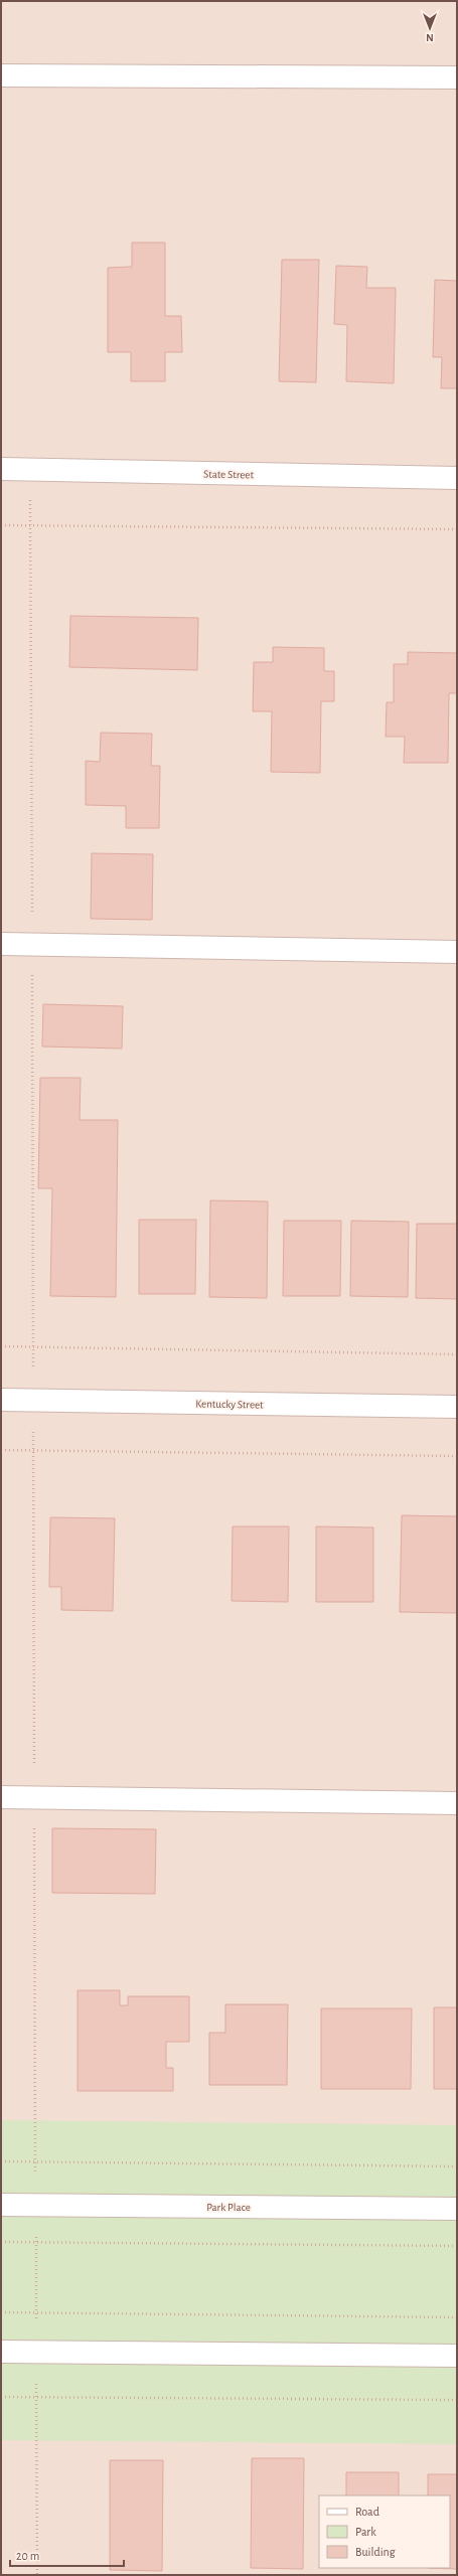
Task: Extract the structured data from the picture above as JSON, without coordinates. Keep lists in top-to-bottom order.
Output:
{
  "streets": {
    "street": ["State Street", "Kentucky Street", "Park Place"]
  },
  "legend": ["Road", "Park", "Building"],
  "scale_bar": "20 m",
  "north": "bottom"
}
